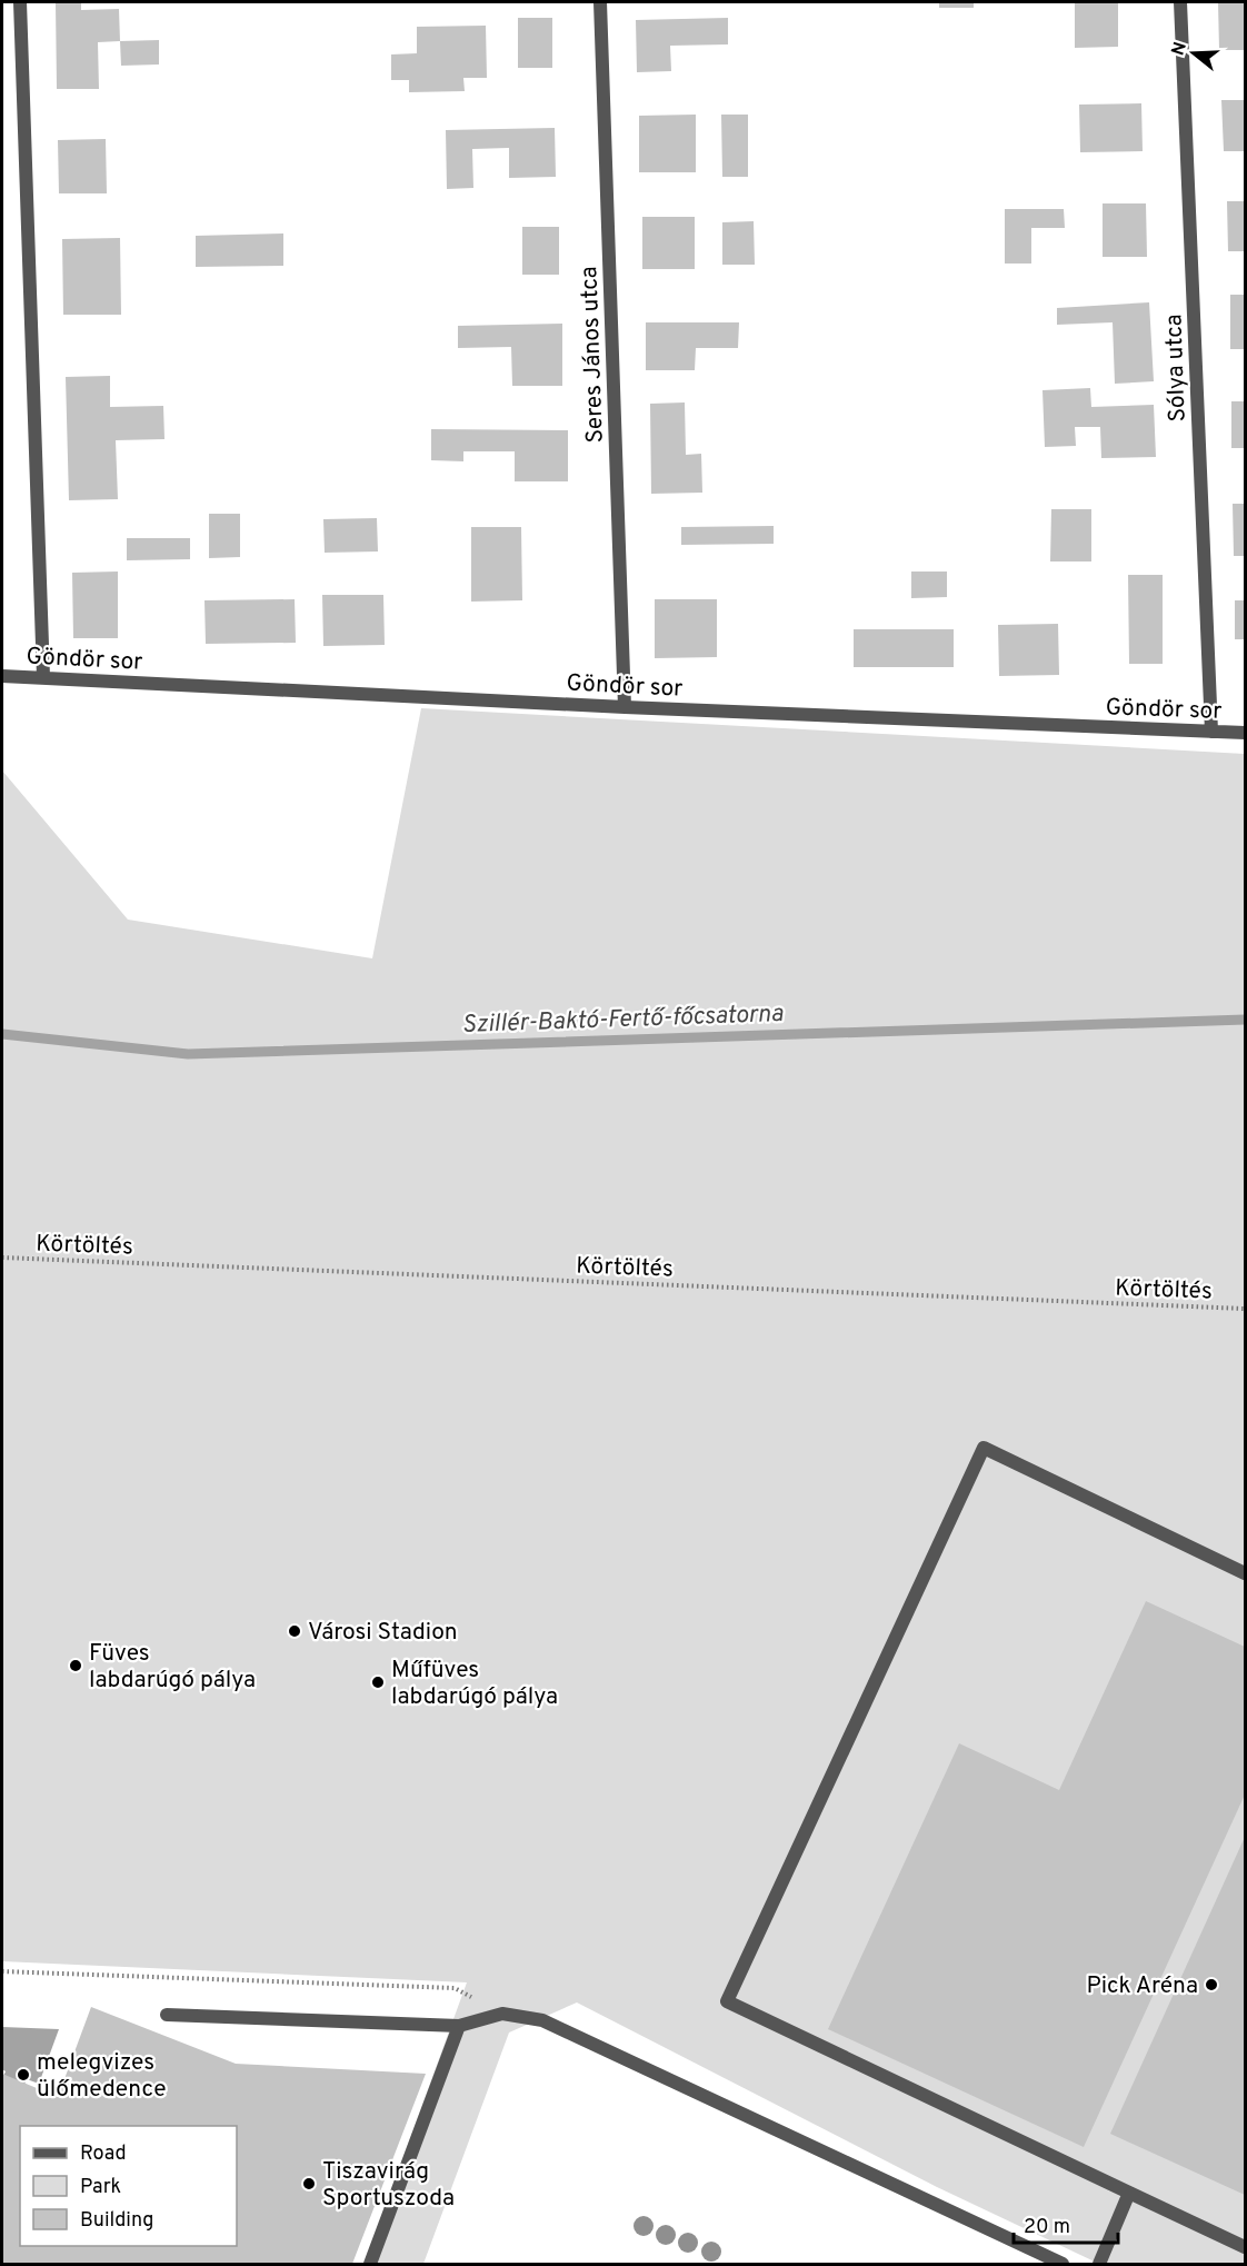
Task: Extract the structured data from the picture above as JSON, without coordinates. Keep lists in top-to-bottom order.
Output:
{
  "streets": {
    "street": ["Seres János utca", "Sólya utca", "Göndör sor"],
    "path": ["Körtöltés"]
  },
  "crossings": [
    ["Seres János utca", "Göndör sor"],
    ["Sólya utca", "Göndör sor"]
  ],
  "water": ["Szillér-Baktó-Fertő-főcsatorna"],
  "places": [
    "Városi Stadion",
    "Füves labdarúgó pálya",
    "Műfüves labdarúgó pálya",
    "Pick Aréna",
    "melegvizes ülőmedence",
    "Tiszavirág Sportuszoda"
  ],
  "legend": ["Road", "Park", "Building"],
  "scale_bar": "20 m",
  "north": "left"
}
